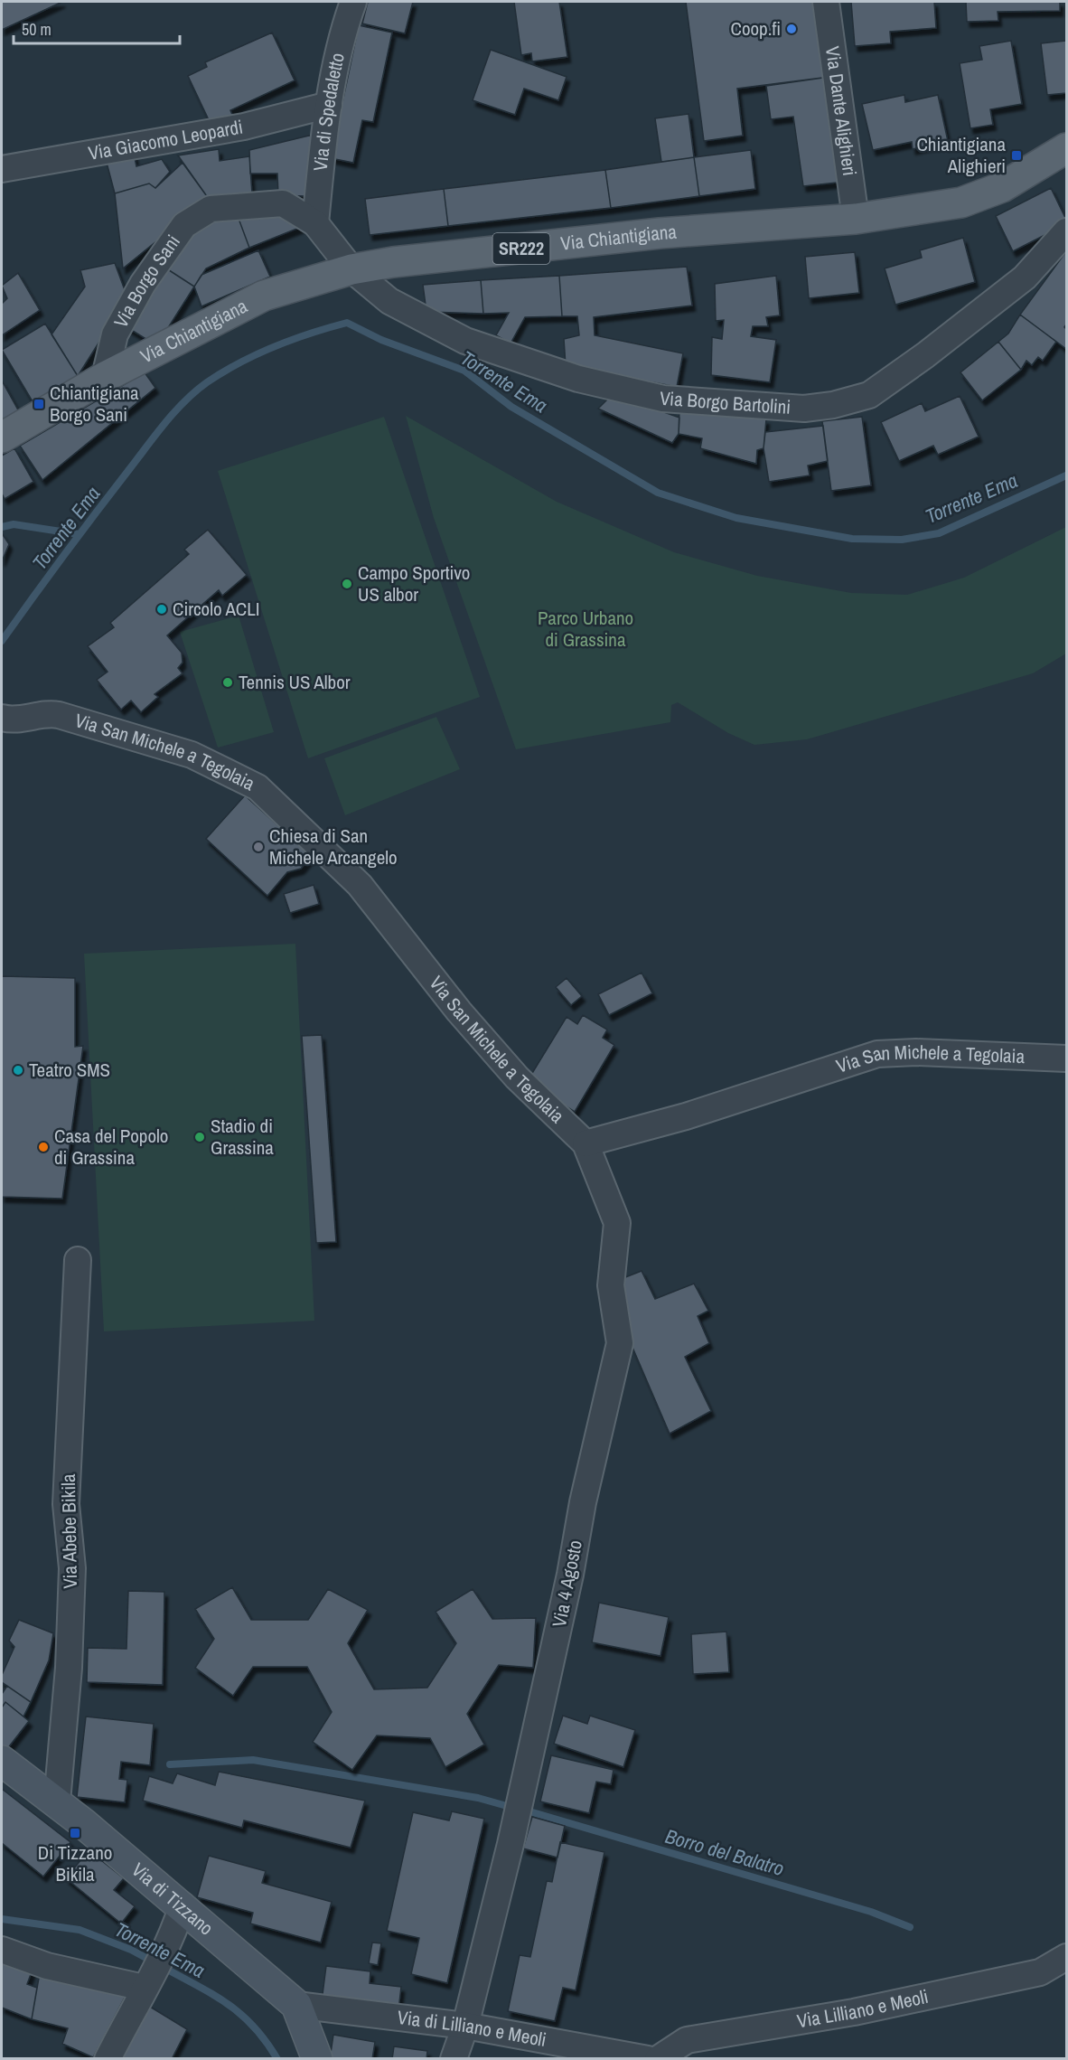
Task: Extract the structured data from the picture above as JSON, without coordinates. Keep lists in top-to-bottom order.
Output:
{
  "streets": {
    "main road": ["Via Chiantigiana", "SR222"],
    "street": [
      "Via Dante Alighieri",
      "Via di Spedaletto",
      "Via Giacomo Leopardi",
      "Via Borgo Sani",
      "Via Borgo Bartolini",
      "Via San Michele a Tegolaia",
      "Via Abebe Bikila",
      "Via 4 Agosto",
      "Via di Tizzano",
      "Via Lilliano e Meoli",
      "Via di Lilliano e Meoli"
    ]
  },
  "crossings": [
    ["Via Dante Alighieri", "Via Chiantigiana"],
    ["Via di Spedaletto", "Via Giacomo Leopardi"],
    ["Via di Spedaletto", "Via Borgo Sani"],
    ["Via Chiantigiana", "Via Borgo Sani"],
    ["Via Chiantigiana", "Via Borgo Bartolini"],
    ["Via Borgo Sani", "Via Borgo Bartolini"],
    ["Via San Michele a Tegolaia", "Via 4 Agosto"],
    ["Via Abebe Bikila", "Via di Tizzano"],
    ["Via 4 Agosto", "Via di Lilliano e Meoli"],
    ["Via di Tizzano", "Via di Lilliano e Meoli"]
  ],
  "water": ["Torrente Ema", "Borro del Balatro"],
  "parks": ["Parco Urbano di Grassina"],
  "places": {
    "other": [
      "Coop.fi",
      "Campo Sportivo US albor",
      "Circolo ACLI",
      "Tennis US Albor",
      "Chiesa di San Michele Arcangelo",
      "Teatro SMS",
      "Stadio di Grassina",
      "Casa del Popolo di Grassina"
    ],
    "transit": ["Chiantigiana Alighieri", "Chiantigiana Borgo Sani", "Di Tizzano Bikila"]
  },
  "scale_bar": "50 m"
}
